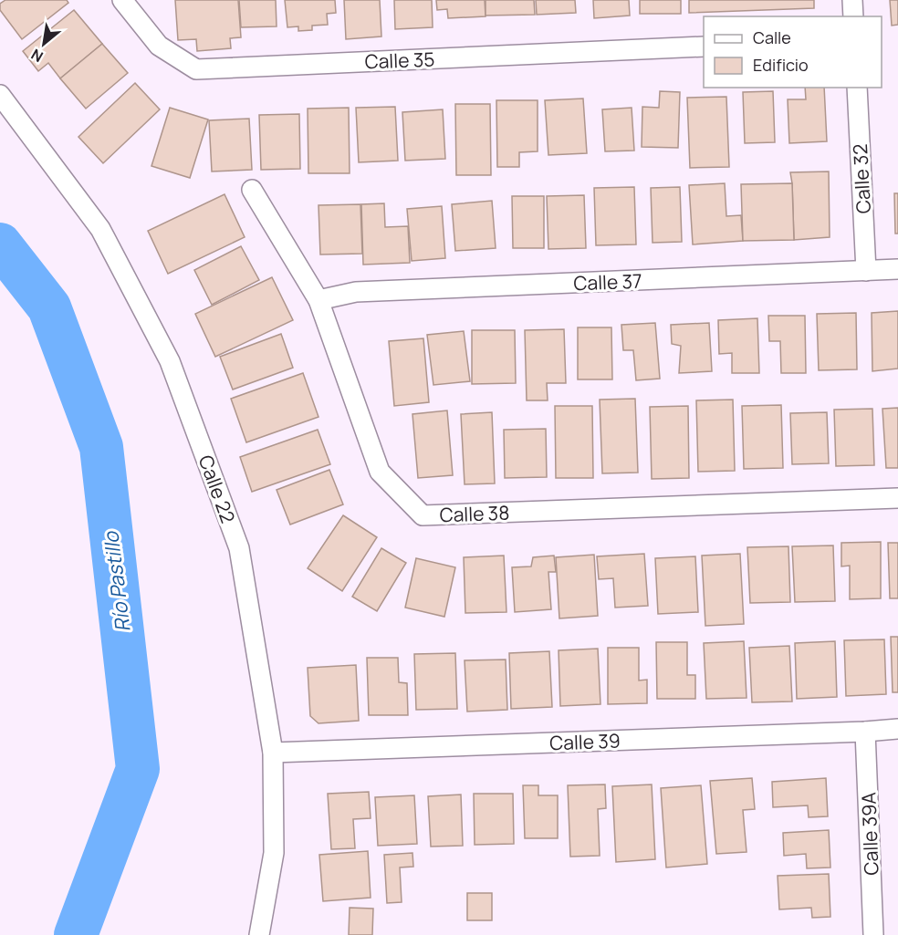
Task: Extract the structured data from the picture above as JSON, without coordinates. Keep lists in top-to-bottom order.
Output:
{
  "streets": {
    "street": [
      "Calle 35",
      "Calle 32",
      "Calle 37",
      "Calle 22",
      "Calle 38",
      "Calle 39",
      "Calle 39A"
    ]
  },
  "crossings": [
    ["Calle 32", "Calle 37"],
    ["Calle 37", "Calle 38"],
    ["Calle 22", "Calle 39"],
    ["Calle 39", "Calle 39A"]
  ],
  "water": ["Río Pastillo"],
  "legend": ["Calle", "Edificio"],
  "north": "bottom left"
}
